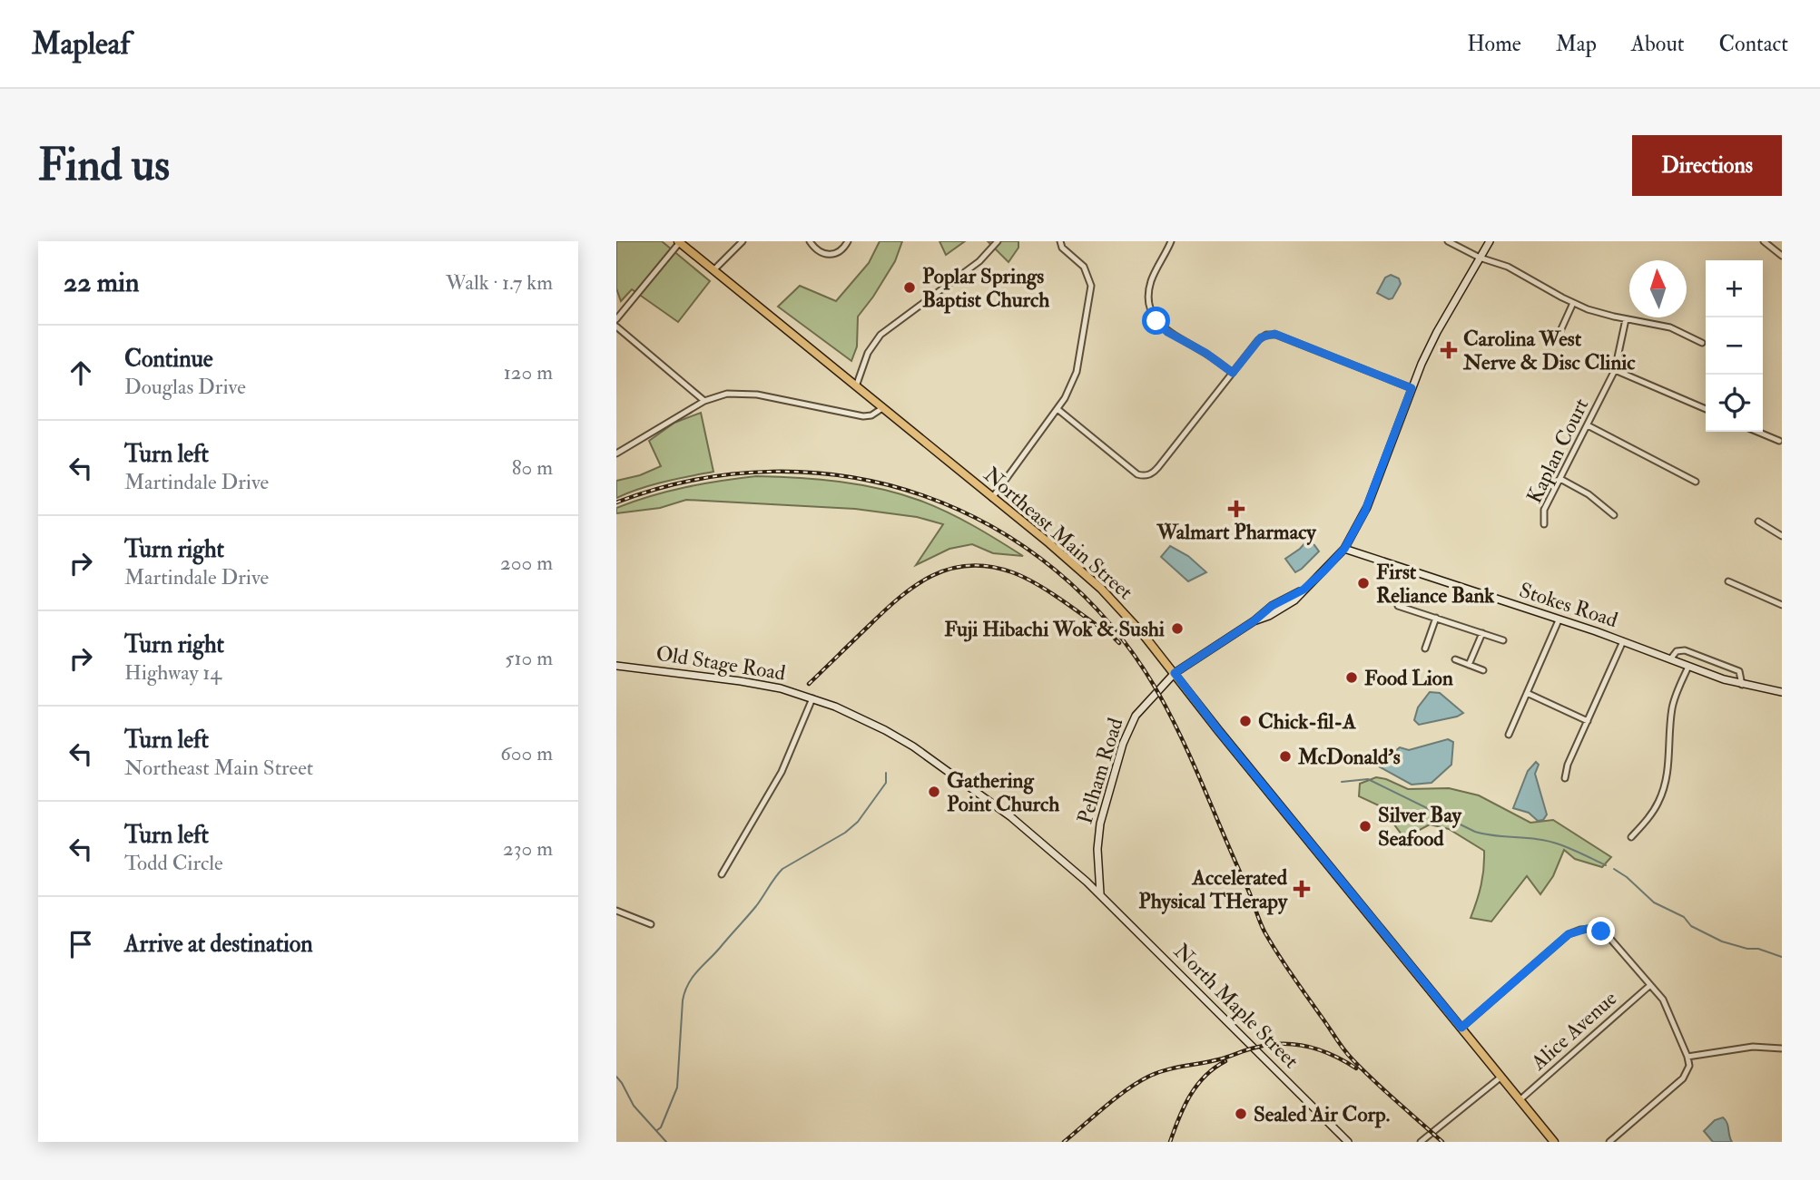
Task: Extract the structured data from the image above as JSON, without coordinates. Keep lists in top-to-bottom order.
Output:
{
  "streets": {
    "main road": ["Northeast Main Street"],
    "street": [
      "Kaplan Court",
      "Stokes Road",
      "Old Stage Road",
      "Pelham Road",
      "North Maple Street",
      "Alice Avenue"
    ]
  },
  "crossings": [
    ["Northeast Main Street", "Pelham Road"],
    ["Northeast Main Street", "Alice Avenue"],
    ["Stokes Road", "Pelham Road"],
    ["Old Stage Road", "Pelham Road"],
    ["Old Stage Road", "North Maple Street"],
    ["Pelham Road", "North Maple Street"]
  ],
  "places": {
    "other": [
      "Poplar Springs Baptist Church",
      "First Reliance Bank",
      "Fuji Hibachi Wok & Sushi",
      "Food Lion",
      "Chick-fil-A",
      "McDonald's",
      "Gathering Point Church",
      "Silver Bay Seafood",
      "Sealed Air Corp."
    ],
    "health": ["Carolina West Nerve & Disc Clinic", "Walmart Pharmacy", "Accelerated Physical THerapy"]
  },
  "north": "top",
  "page": {
    "header": "Mapleaf",
    "nav": [
      "Home",
      "Map",
      "About",
      "Contact"
    ],
    "buttons": "Directions",
    "title": "Find us",
    "heading": ["22 min", "Walk · 1.7 km"],
    "map_buttons": ["+", "−"],
    "list": [
      ["Continue", "Douglas Drive", "120 m"],
      ["Turn left", "Martindale Drive", "80 m"],
      ["Turn right", "Martindale Drive", "200 m"],
      ["Turn right", "Highway 14", "510 m"],
      ["Turn left", "Northeast Main Street", "600 m"],
      ["Turn left", "Todd Circle", "230 m"],
      "Arrive at destination"
    ]
  }
}
